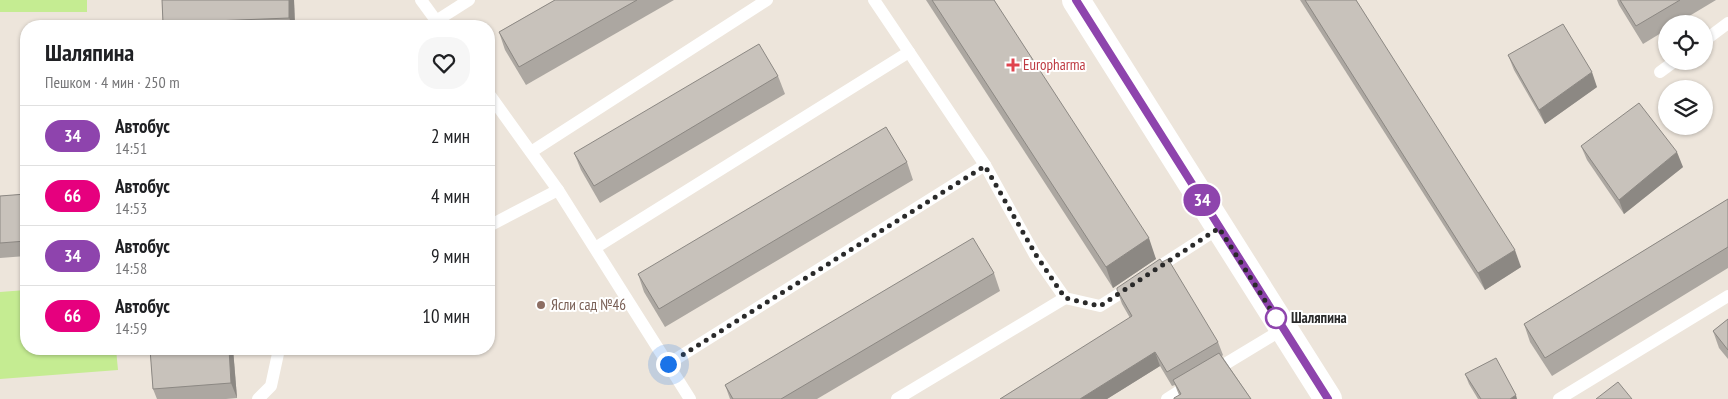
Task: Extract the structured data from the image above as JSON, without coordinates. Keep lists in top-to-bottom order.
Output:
{
  "places": {
    "health": ["Europharma"],
    "other": ["Ясли сад №46", "Шаляпина"]
  },
  "lines": ["bus line 34"],
  "page": {
    "on_map": "34",
    "heading": ["Шаляпина", "Пешком · 4 мин · 250 m"],
    "list": [
      {
        "mark": "34",
        "name": "Автобус",
        "note": "14:51",
        "value": "2 мин"
      },
      {
        "mark": "66",
        "name": "Автобус",
        "note": "14:53",
        "value": "4 мин"
      },
      {
        "mark": "34",
        "name": "Автобус",
        "note": "14:58",
        "value": "9 мин"
      },
      {
        "mark": "66",
        "name": "Автобус",
        "note": "14:59",
        "value": "10 мин"
      }
    ]
  }
}
